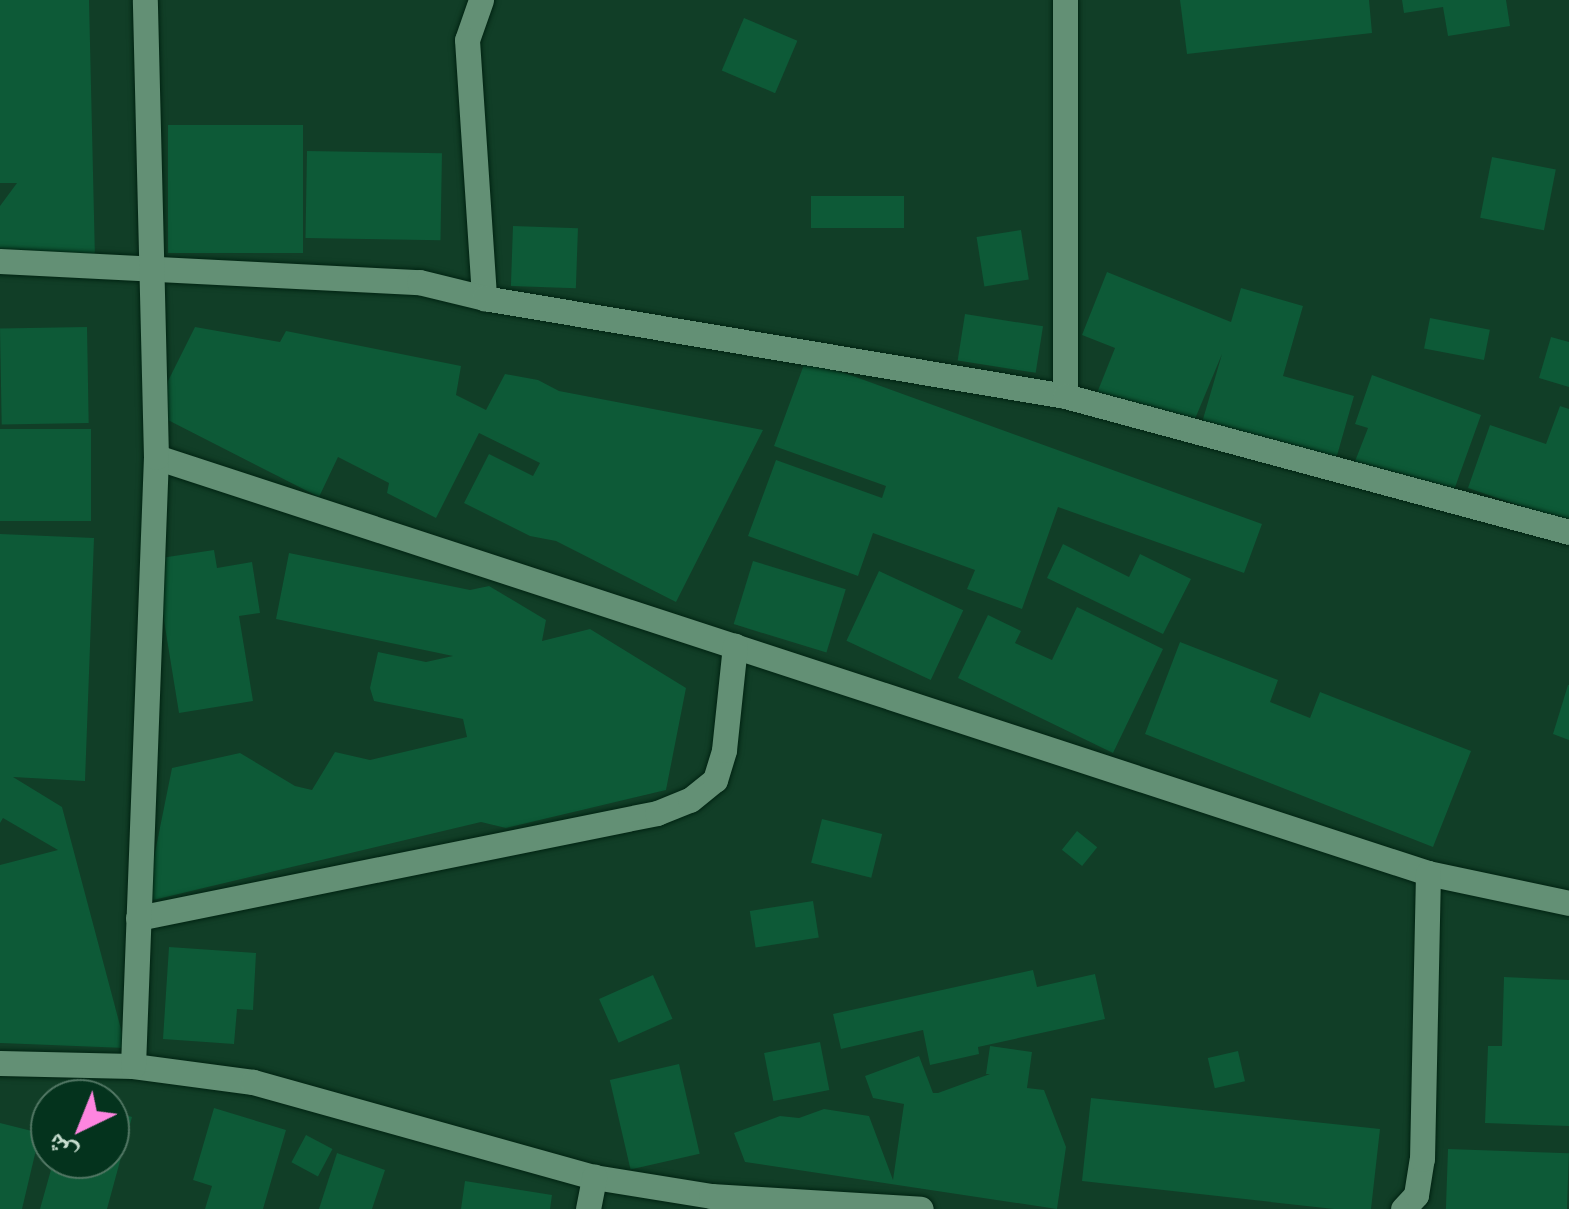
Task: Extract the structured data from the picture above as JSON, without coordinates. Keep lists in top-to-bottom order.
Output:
{
  "north": "bottom left"
}
